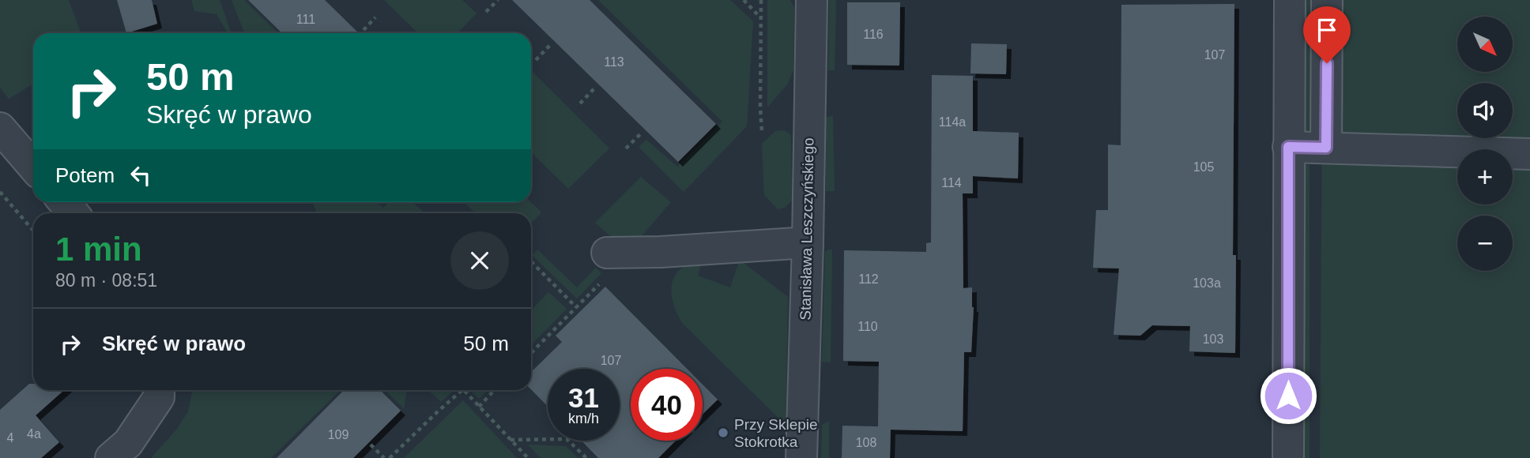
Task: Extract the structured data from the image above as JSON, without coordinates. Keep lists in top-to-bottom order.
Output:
{
  "streets": {
    "street": ["Stanisława Leszczyńskiego"]
  },
  "places": ["Przy Sklepie Stokrotka"],
  "house_numbers": [
    "111",
    "116",
    "107",
    "113",
    "114a",
    "105",
    "114",
    "112",
    "103a",
    "110",
    "103",
    "107",
    "4a",
    "109",
    "4",
    "108"
  ],
  "north": "bottom right",
  "page": {
    "map_buttons": ["+", "−"],
    "turn": ["50 m", "Skręć w prawo"],
    "then": "Potem",
    "heading": ["1 min", "80 m · 08:51"],
    "list": [
      {
        "name": "Skręć w prawo",
        "value": "50 m"
      }
    ],
    "speed": "31 km/h",
    "limit": "40"
  }
}
